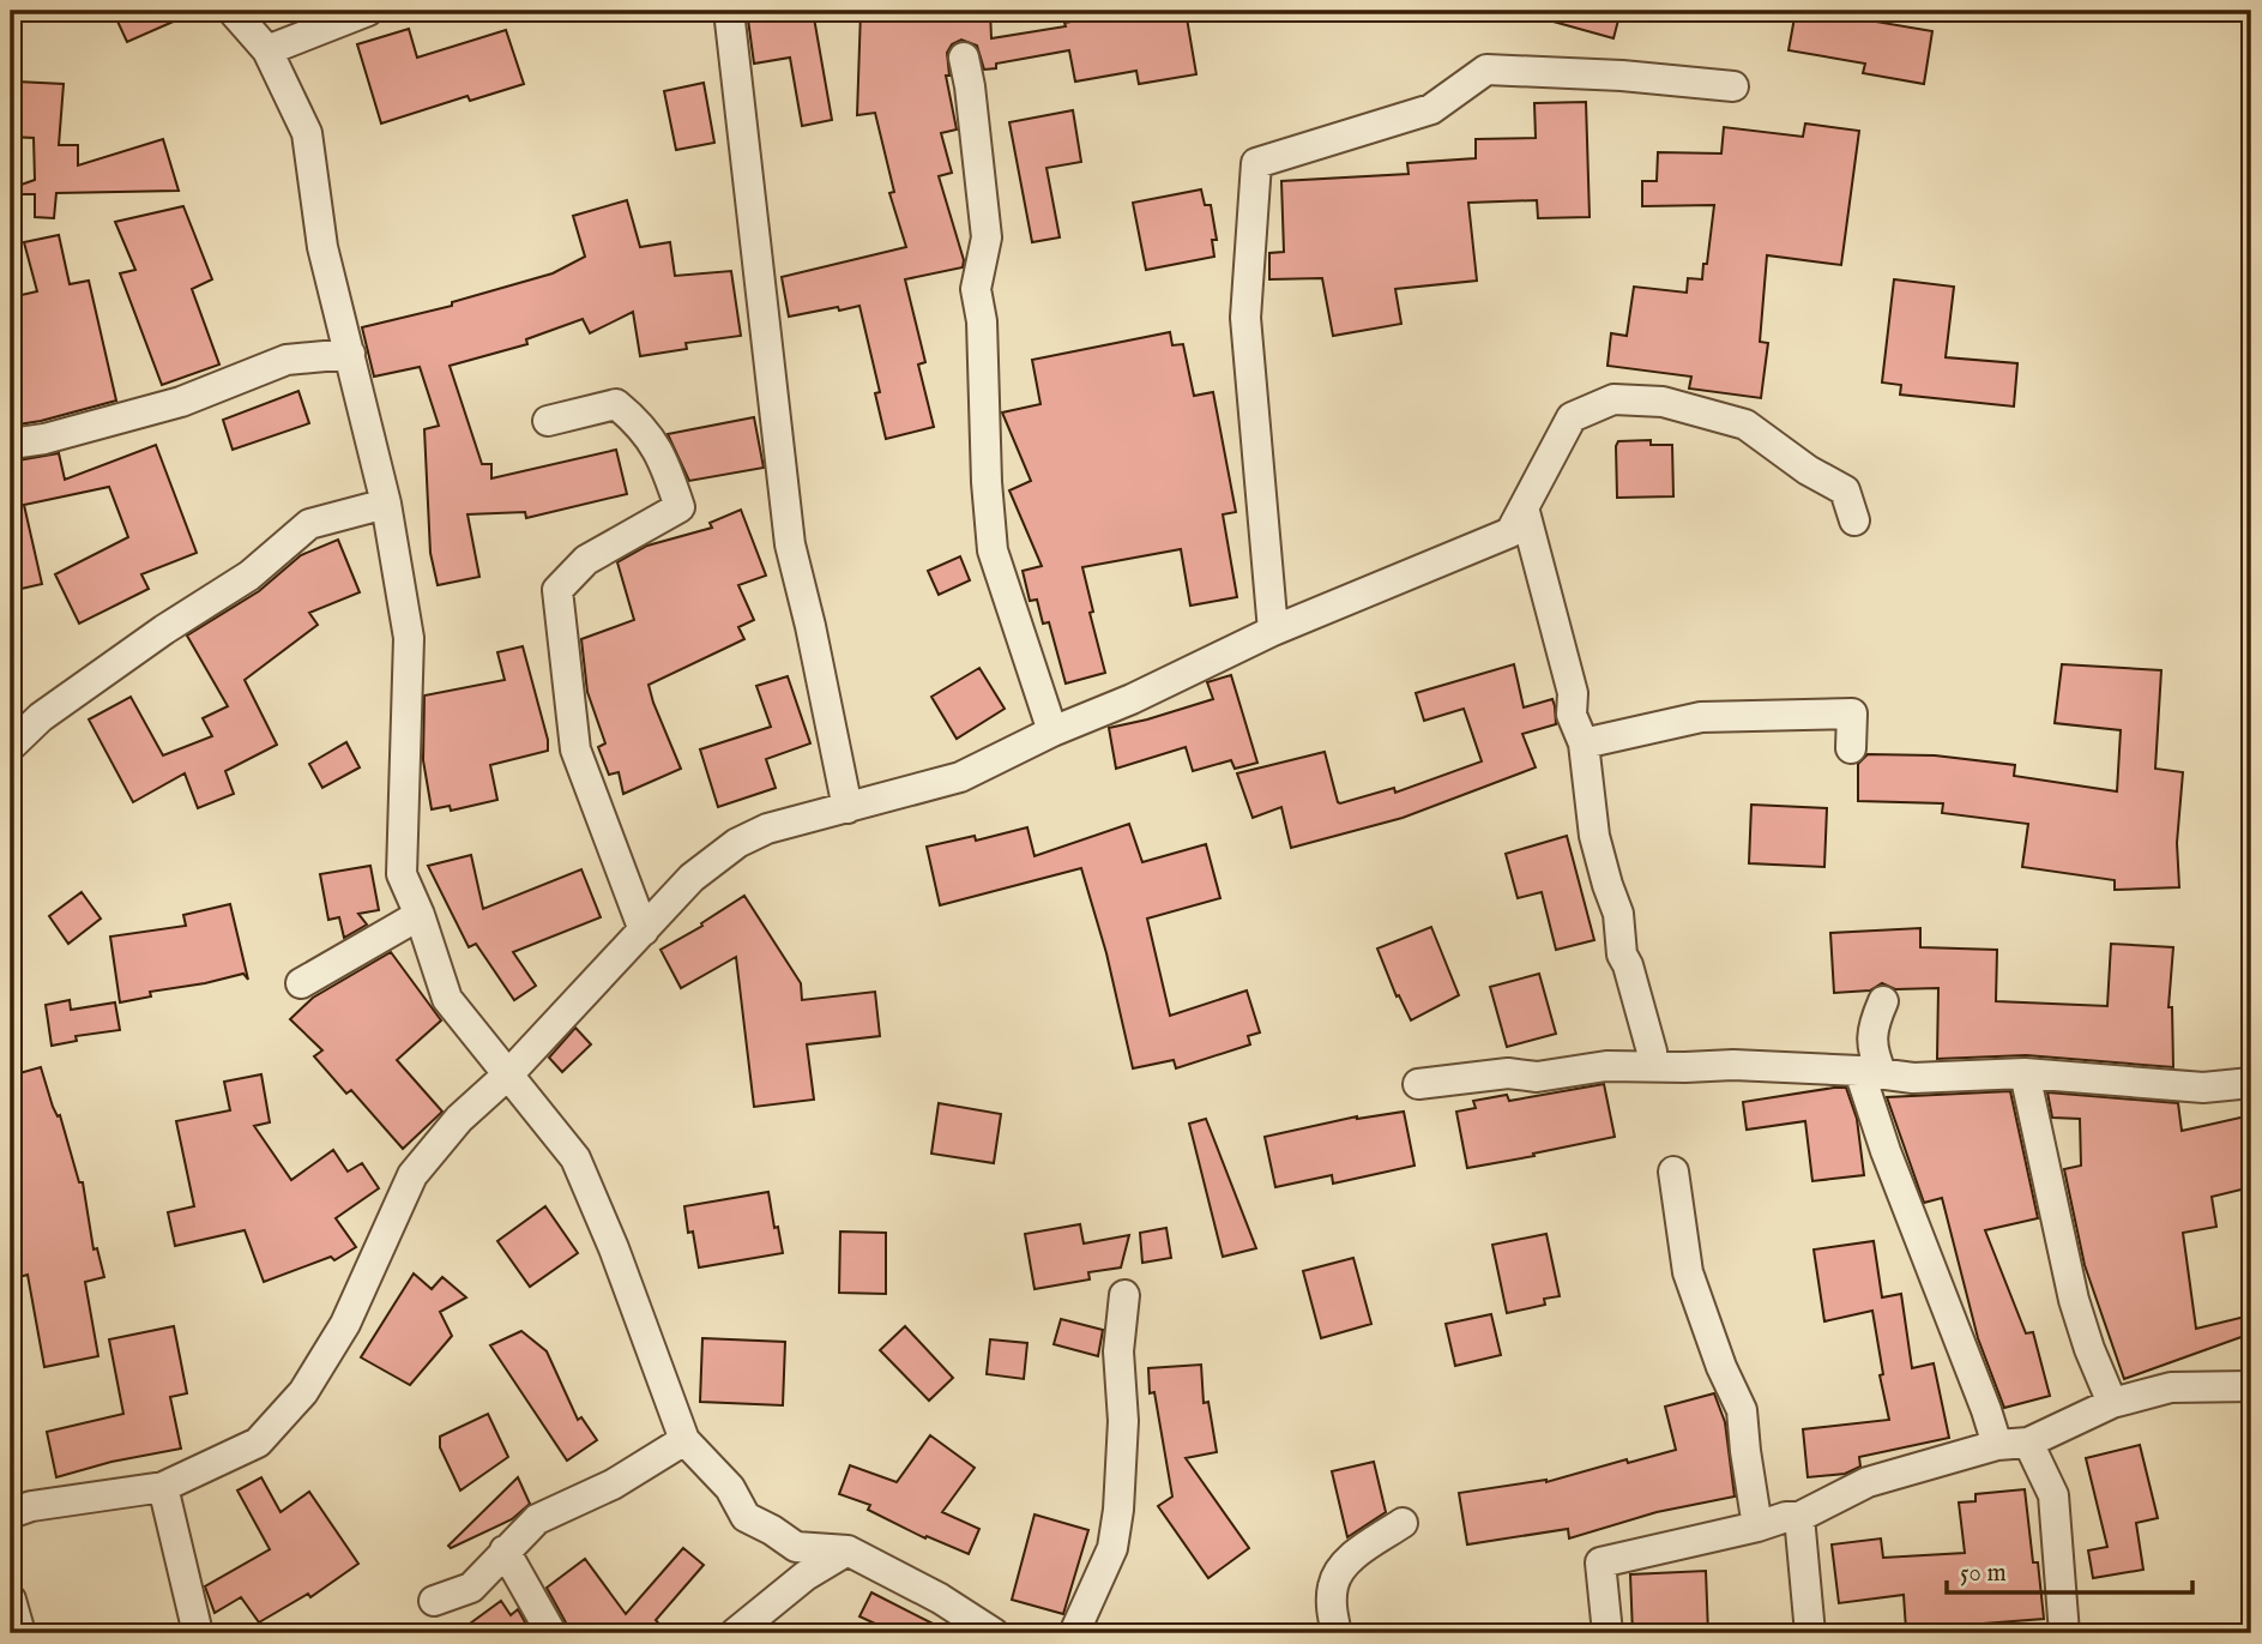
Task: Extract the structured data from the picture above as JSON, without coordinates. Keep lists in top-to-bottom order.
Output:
{
  "scale_bar": "50 m"
}
